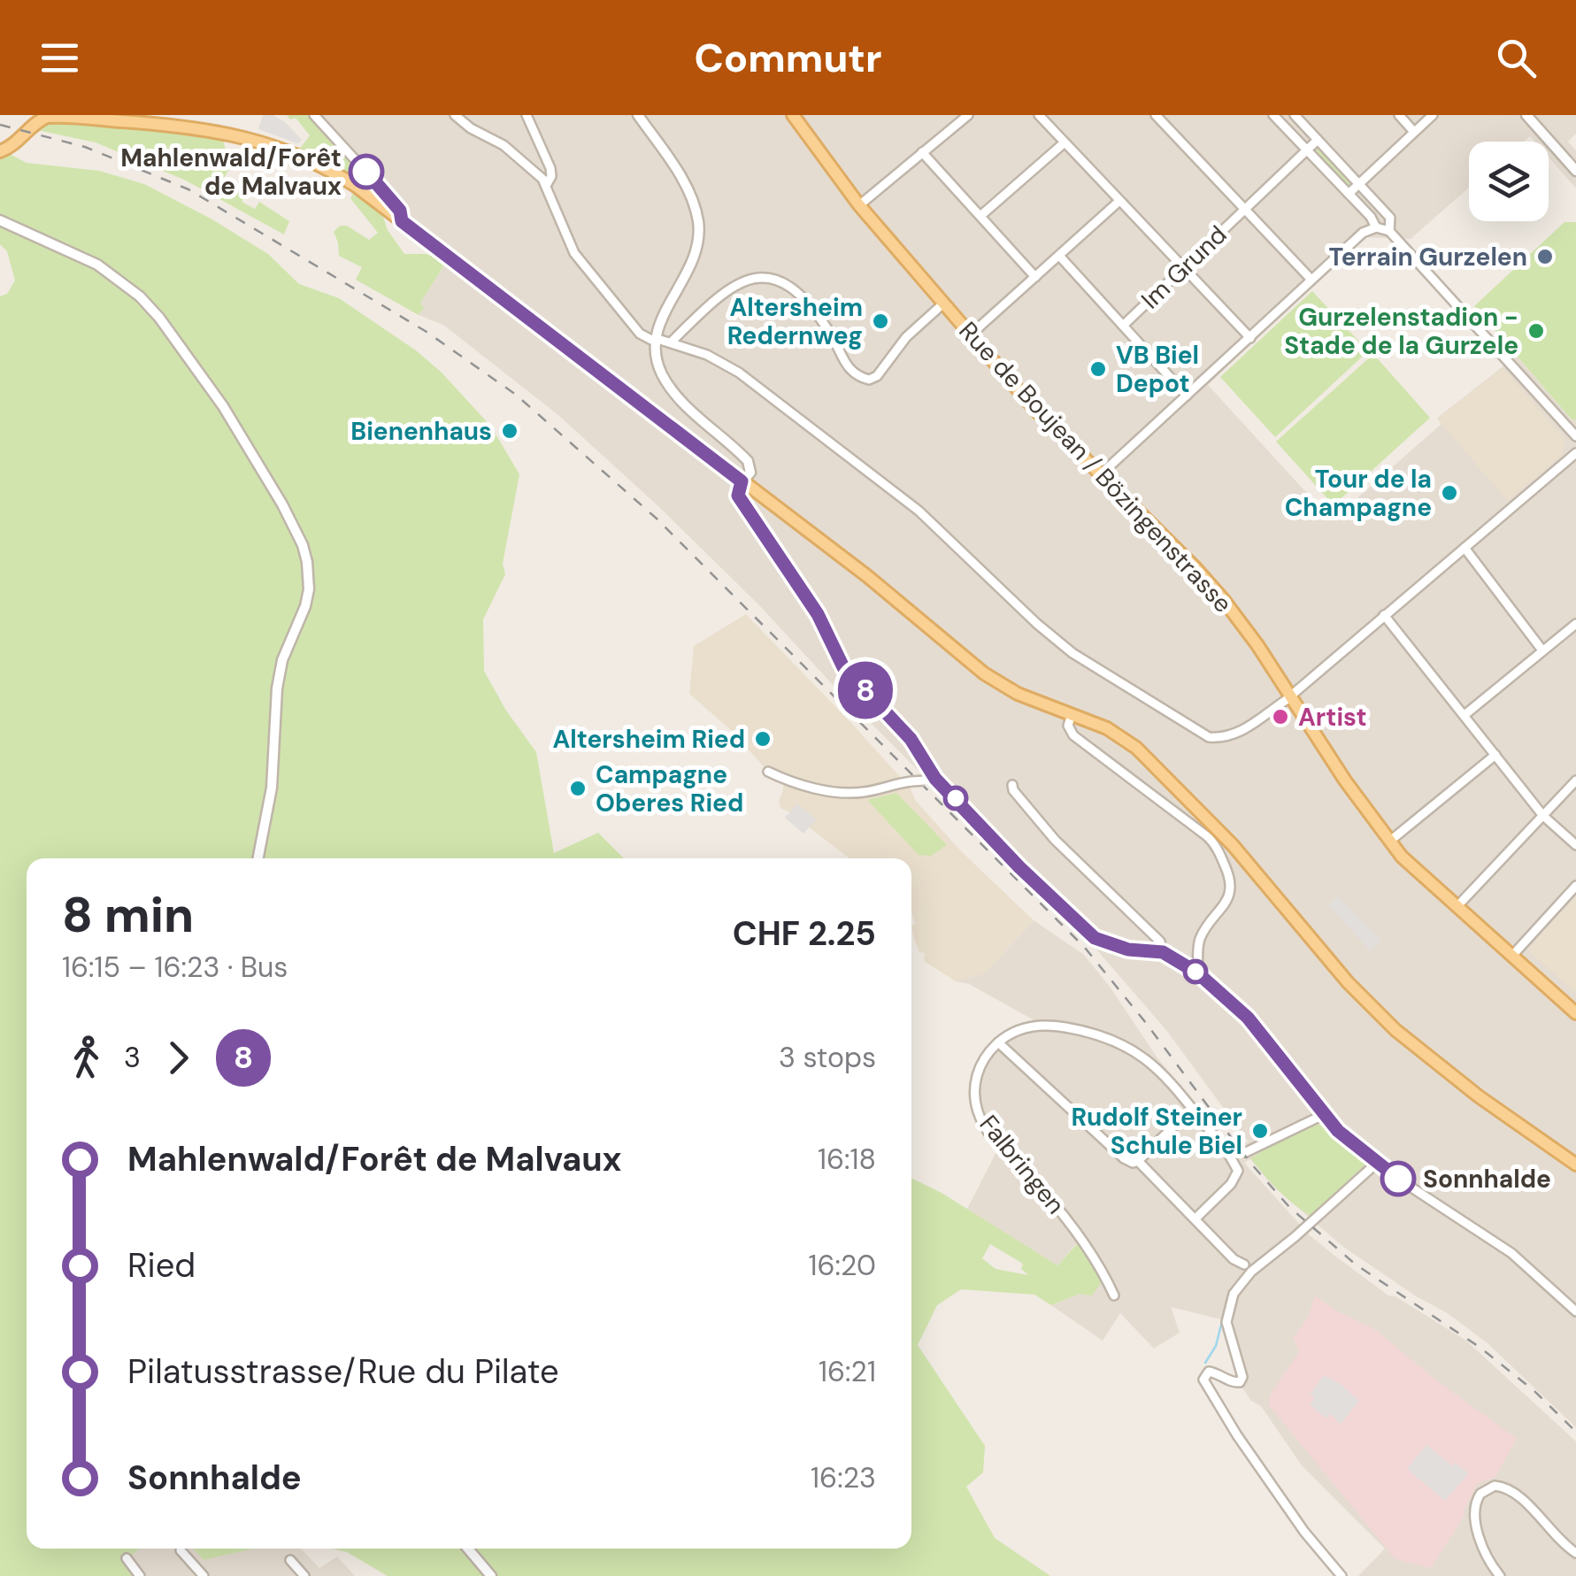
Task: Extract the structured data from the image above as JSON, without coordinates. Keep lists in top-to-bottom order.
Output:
{
  "streets": {
    "main road": ["Rue de Boujean / Bözingenstrasse"],
    "street": ["Im Grund", "Falbringen"]
  },
  "places": [
    "Mahlenwald/Forêt de Malvaux",
    "Terrain Gurzelen",
    "Altersheim Redernweg",
    "Gurzelenstadion - Stade de la Gurzele",
    "VB Biel Depot",
    "Bienenhaus",
    "Tour de la Champagne",
    "Artist",
    "Altersheim Ried",
    "Campagne Oberes Ried",
    "Rudolf Steiner Schule Biel",
    "Sonnhalde"
  ],
  "lines": ["bus line 8"],
  "page": {
    "header": "Commutr",
    "on_map": "8",
    "heading": ["8 min", "16:15 – 16:23 · Bus", "CHF 2.25"],
    "legs": ["3", "8", "3 stops"],
    "list": [
      {
        "name": "Mahlenwald/Forêt de Malvaux",
        "value": "16:18"
      },
      {
        "name": "Ried",
        "value": "16:20"
      },
      {
        "name": "Pilatusstrasse/Rue du Pilate",
        "value": "16:21"
      },
      {
        "name": "Sonnhalde",
        "value": "16:23"
      }
    ]
  }
}
